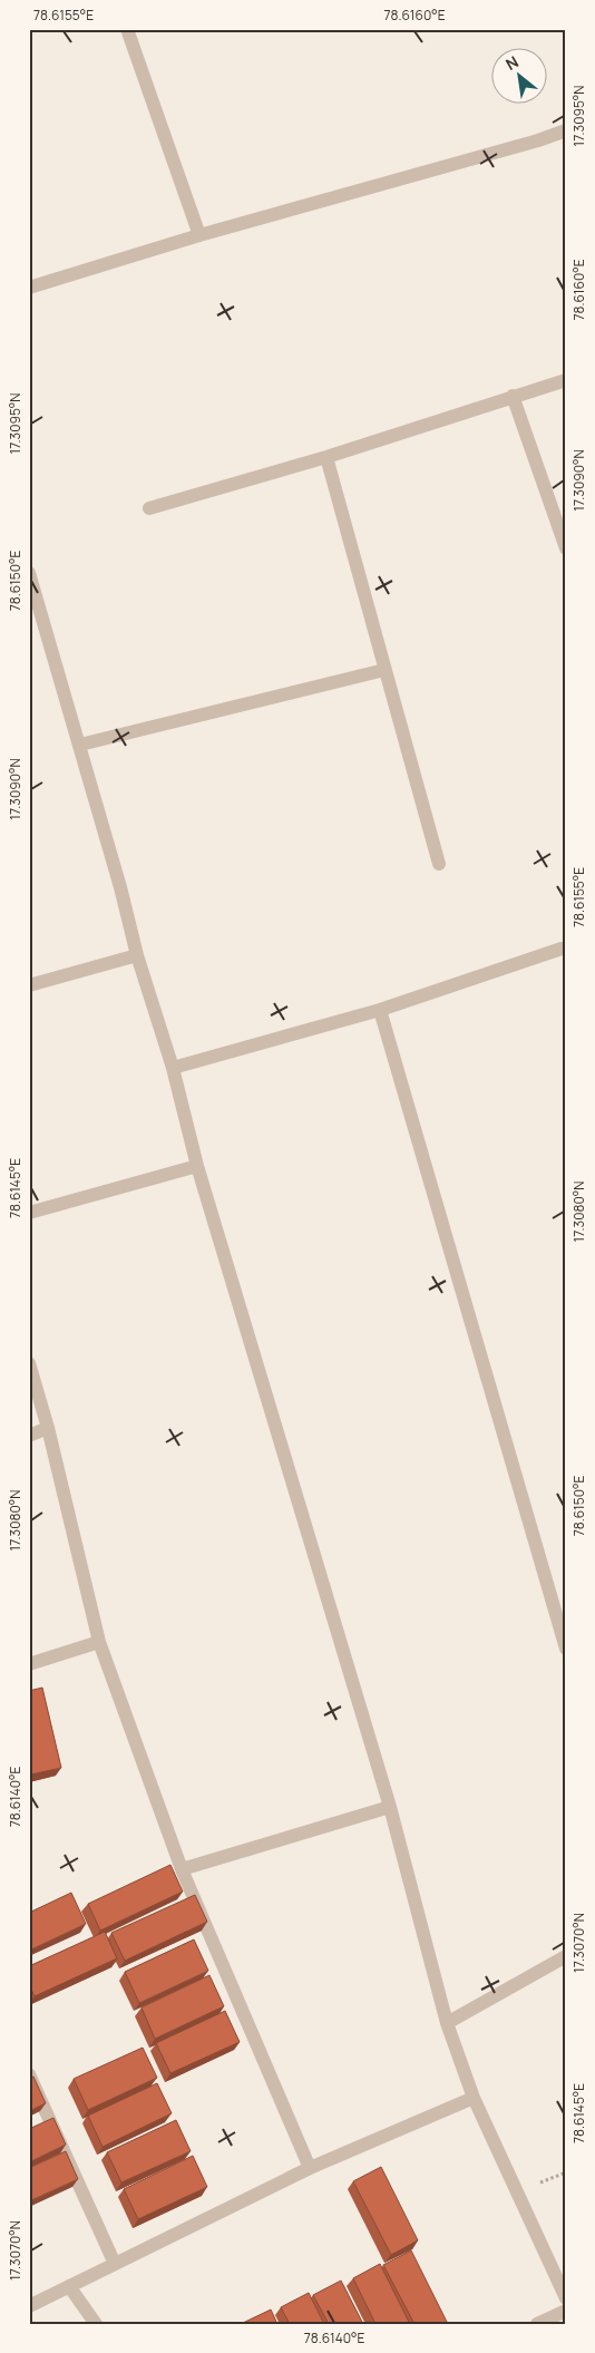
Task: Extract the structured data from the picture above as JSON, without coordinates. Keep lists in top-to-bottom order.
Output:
{
  "north": "top left",
  "coordinates": [
    "78.6155°E",
    "78.6160°E",
    "17.3095°N",
    "17.3090°N",
    "78.6150°E",
    "78.6145°E",
    "17.3080°N",
    "78.6140°E",
    "17.3070°N"
  ]
}
